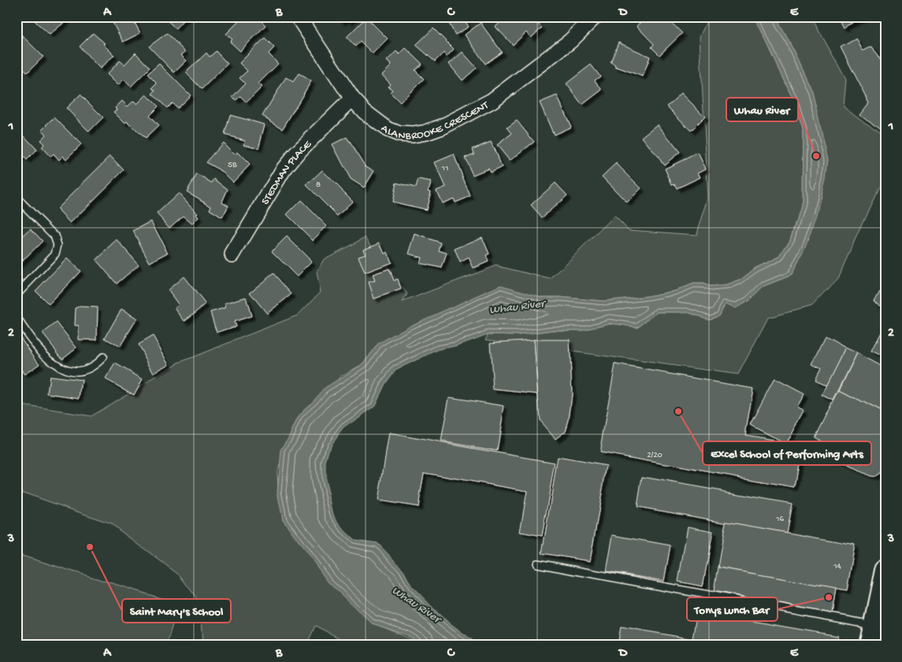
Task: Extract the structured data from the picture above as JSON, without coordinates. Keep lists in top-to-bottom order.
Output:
{
  "streets": {
    "street": ["ALANBROOKE CRESCENT", "STEDMAN PLACE"]
  },
  "crossings": [
    ["ALANBROOKE CRESCENT", "STEDMAN PLACE"]
  ],
  "water": ["Whau River"],
  "places": [
    "Whau River",
    "Excel School of Performing Arts",
    "Saint Mary's School",
    "Tonys Lunch Bar"
  ],
  "house_numbers": [
    "5B",
    "11",
    "8",
    "2/20",
    "16",
    "14"
  ],
  "grid": {
    "columns": [
      "A",
      "B",
      "C",
      "D",
      "E"
    ],
    "rows": ["1", "2", "3"]
  }
}
